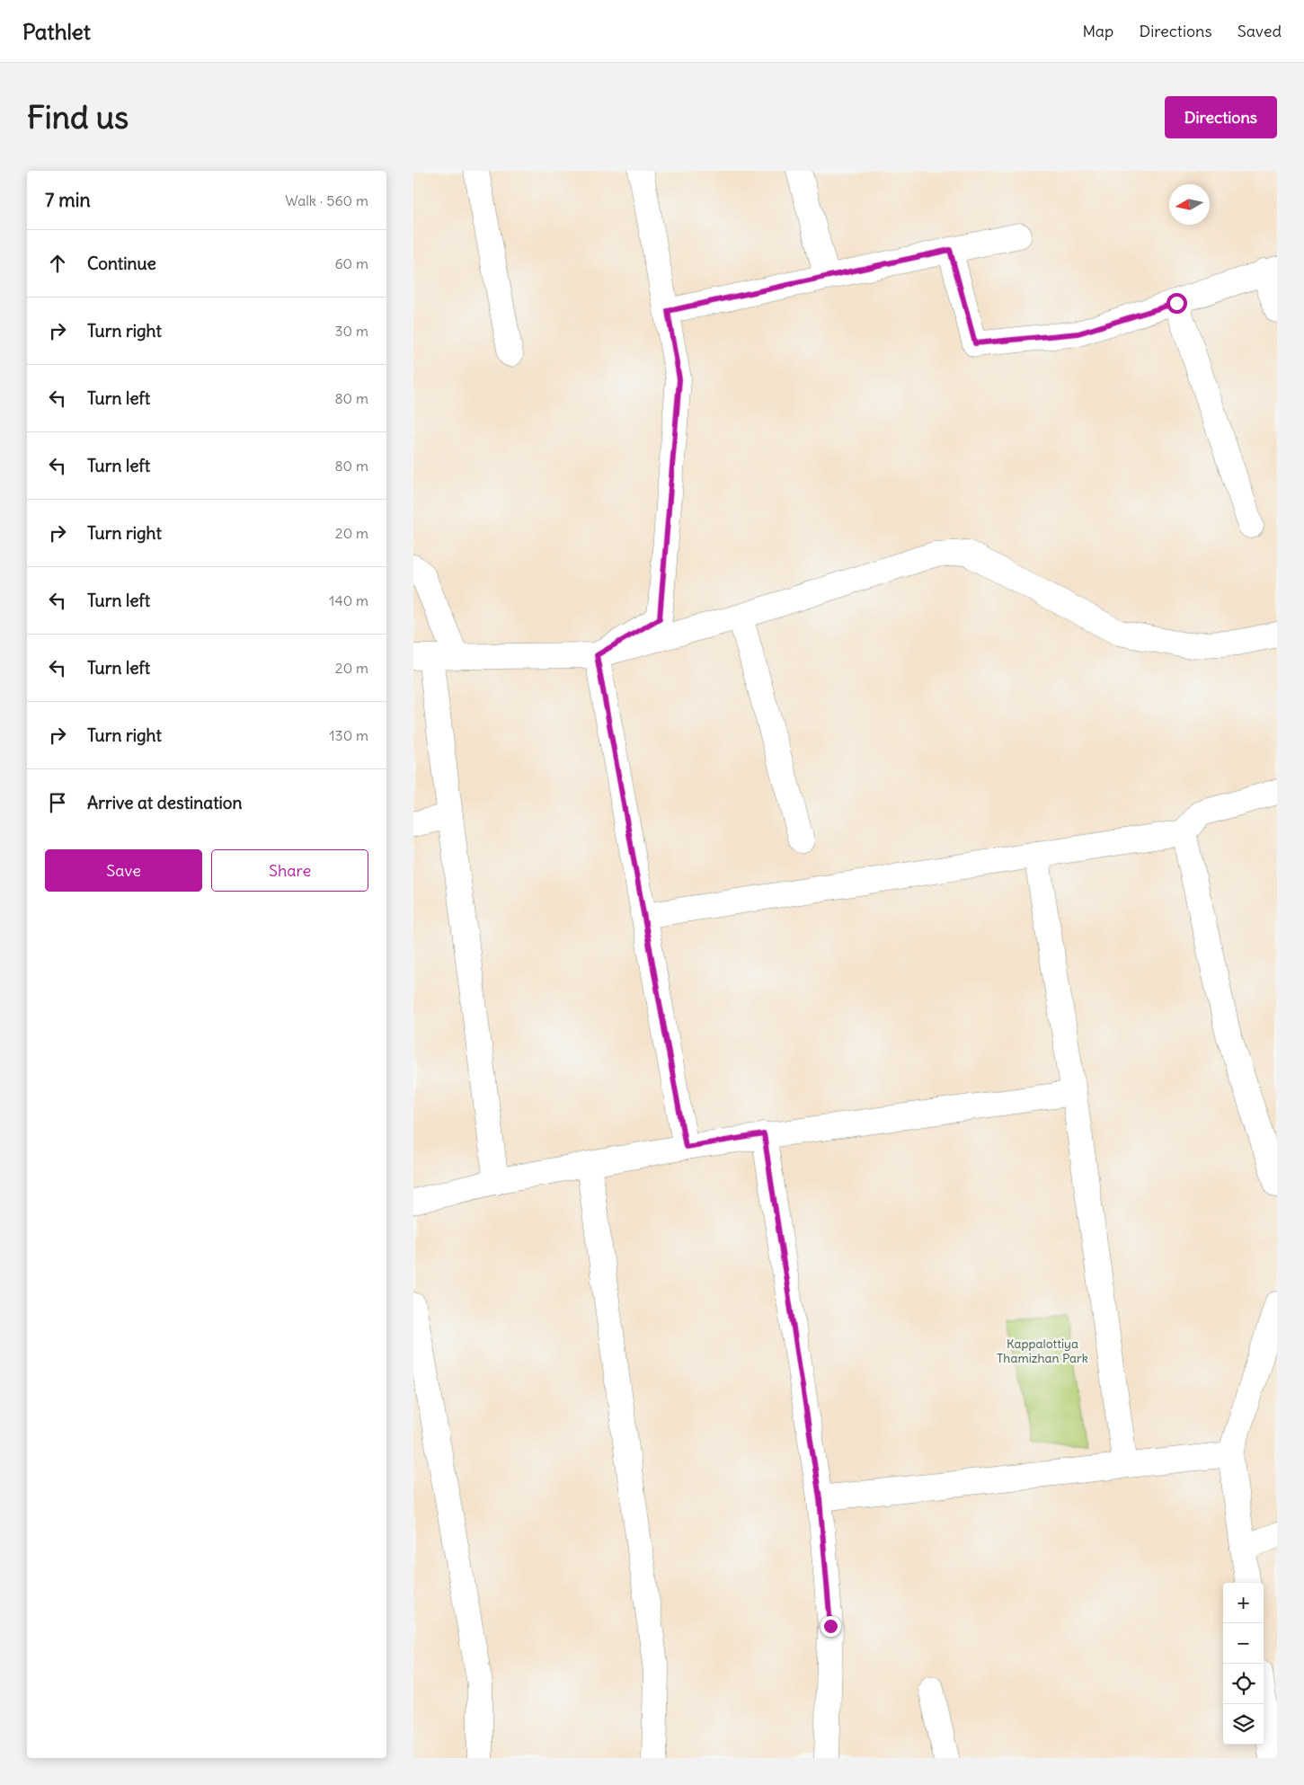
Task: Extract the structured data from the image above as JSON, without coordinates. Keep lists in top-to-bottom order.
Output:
{
  "parks": ["Kappalottiya Thamizhan Park"],
  "north": "left",
  "page": {
    "header": "Pathlet",
    "nav": ["Map", "Directions", "Saved"],
    "buttons": [
      "Directions",
      ["Save", "Share"]
    ],
    "title": "Find us",
    "heading": ["7 min", "Walk · 560 m"],
    "list": [
      ["Continue", "60 m"],
      ["Turn right", "30 m"],
      ["Turn left", "80 m"],
      ["Turn left", "80 m"],
      ["Turn right", "20 m"],
      ["Turn left", "140 m"],
      ["Turn left", "20 m"],
      ["Turn right", "130 m"],
      "Arrive at destination"
    ],
    "map_buttons": ["+", "−"]
  }
}
